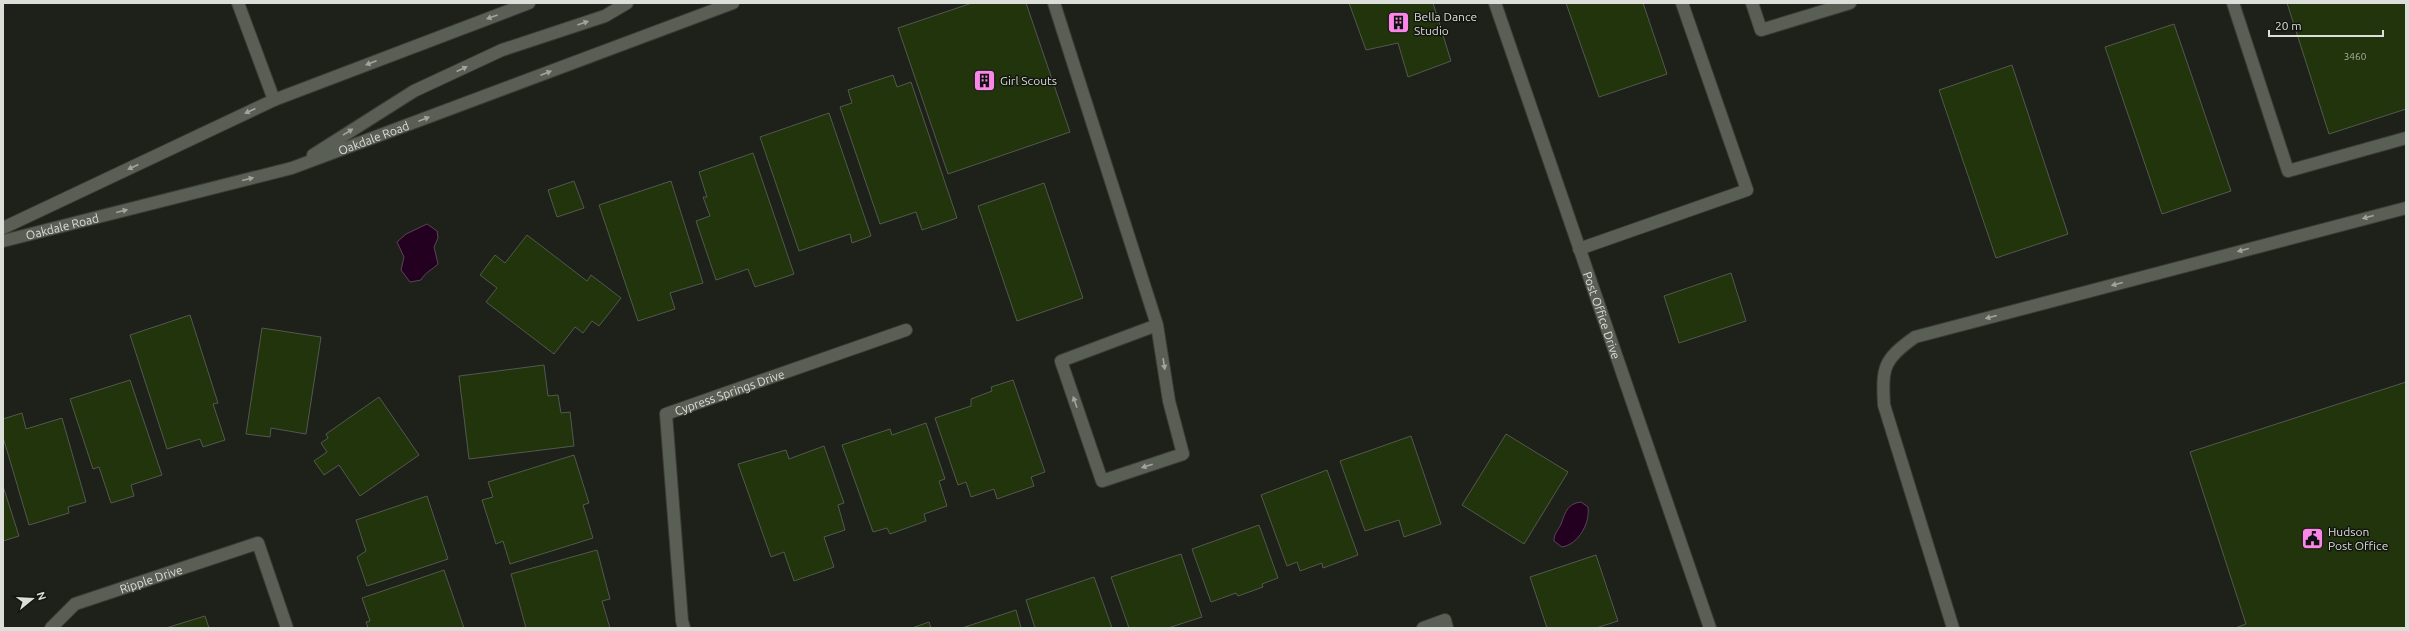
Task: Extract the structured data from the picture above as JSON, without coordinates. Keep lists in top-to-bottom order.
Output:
{
  "streets": {
    "main road": [
      "Oakdale Road",
      "Post Office Drive",
      "Cypress Springs Drive",
      "Ripple Drive"
    ]
  },
  "places": {
    "building": ["Bella Dance Studio", "Girl Scouts"],
    "public building": ["Hudson Post Office"]
  },
  "house_numbers": ["3460"],
  "scale_bar": "20 m",
  "north": "right"
}
